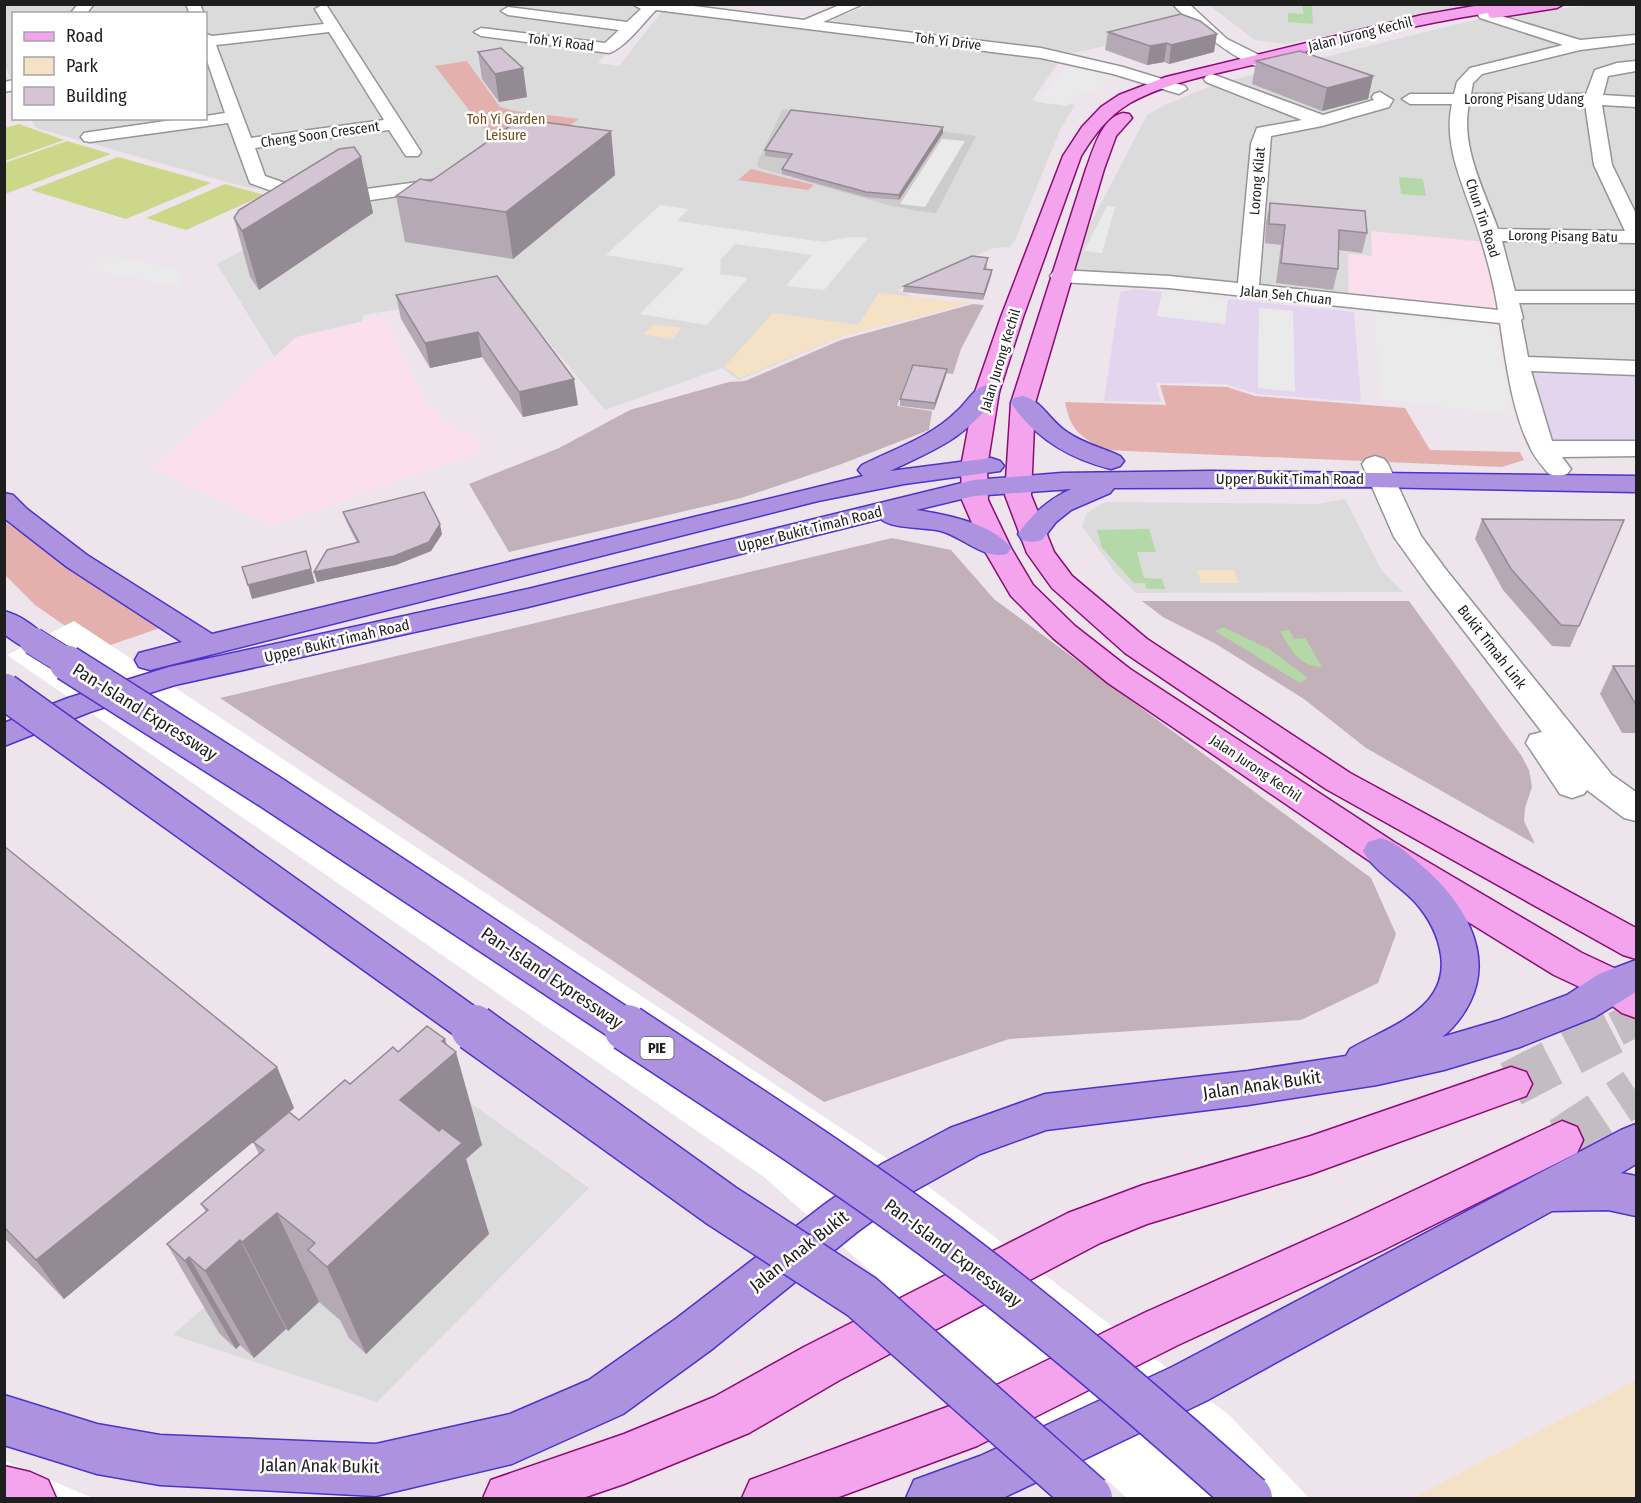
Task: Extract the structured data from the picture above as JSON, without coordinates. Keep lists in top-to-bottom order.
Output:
{
  "streets": {
    "highway": [
      "Upper Bukit Timah Road",
      "Pan-Island Expressway",
      "PIE",
      "Jalan Anak Bukit"
    ],
    "main road": ["Jalan Jurong Kechil"],
    "street": [
      "Toh Yi Drive",
      "Toh Yi Road",
      "Lorong Pisang Udang",
      "Cheng Soon Crescent",
      "Lorong Kilat",
      "Chun Tin Road",
      "Lorong Pisang Batu",
      "Jalan Seh Chuan",
      "Bukit Timah Link"
    ]
  },
  "crossings": [
    ["Jalan Jurong Kechil", "Toh Yi Drive"],
    ["Jalan Jurong Kechil", "Chun Tin Road"],
    ["Jalan Jurong Kechil", "Jalan Seh Chuan"],
    ["Jalan Jurong Kechil", "Upper Bukit Timah Road"],
    ["Jalan Jurong Kechil", "Jalan Anak Bukit"],
    ["Toh Yi Drive", "Toh Yi Road"],
    ["Lorong Pisang Udang", "Chun Tin Road"],
    ["Lorong Kilat", "Jalan Seh Chuan"],
    ["Chun Tin Road", "Lorong Pisang Batu"],
    ["Chun Tin Road", "Jalan Seh Chuan"],
    ["Chun Tin Road", "Upper Bukit Timah Road"],
    ["Upper Bukit Timah Road", "Bukit Timah Link"]
  ],
  "parks": ["Toh Yi Garden Leisure"],
  "legend": ["Road", "Park", "Building"]
}
